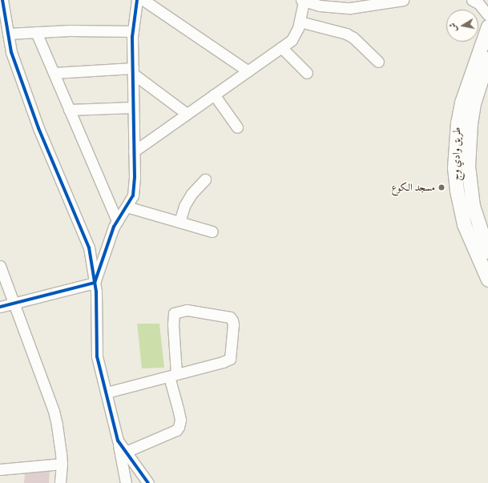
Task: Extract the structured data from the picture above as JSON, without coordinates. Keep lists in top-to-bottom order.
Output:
{
  "streets": {
    "main road": ["طريق وادي وج"]
  },
  "places": ["مسجد الكوع"],
  "north": "left"
}
